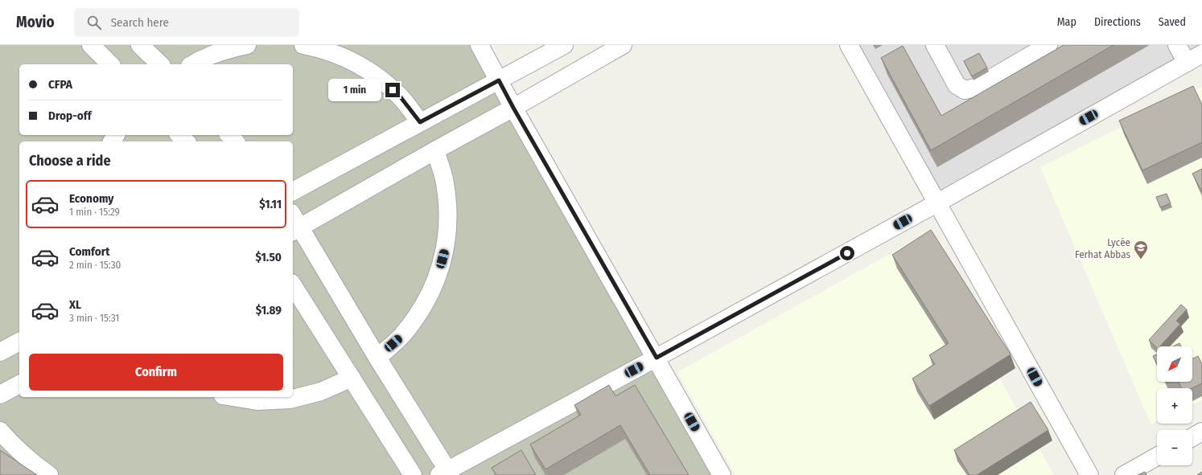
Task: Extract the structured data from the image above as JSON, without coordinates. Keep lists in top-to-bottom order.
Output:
{
  "places": {
    "school or university": ["Lycée Ferhat Abbas"]
  },
  "north": "bottom left",
  "page": {
    "header": "Movio",
    "search": "Search here",
    "nav": ["Map", "Directions", "Saved"],
    "banner": ["CFPA", "Drop-off"],
    "bubble": "1 min",
    "heading": "Choose a ride",
    "list": [
      {
        "name": "Economy",
        "note": "1 min · 15:29",
        "value": "$1.11"
      },
      {
        "name": "Comfort",
        "note": "2 min · 15:30",
        "value": "$1.50"
      },
      {
        "name": "XL",
        "note": "3 min · 15:31",
        "value": "$1.89"
      }
    ],
    "map_buttons": ["+", "−"],
    "buttons": "Confirm"
  }
}
